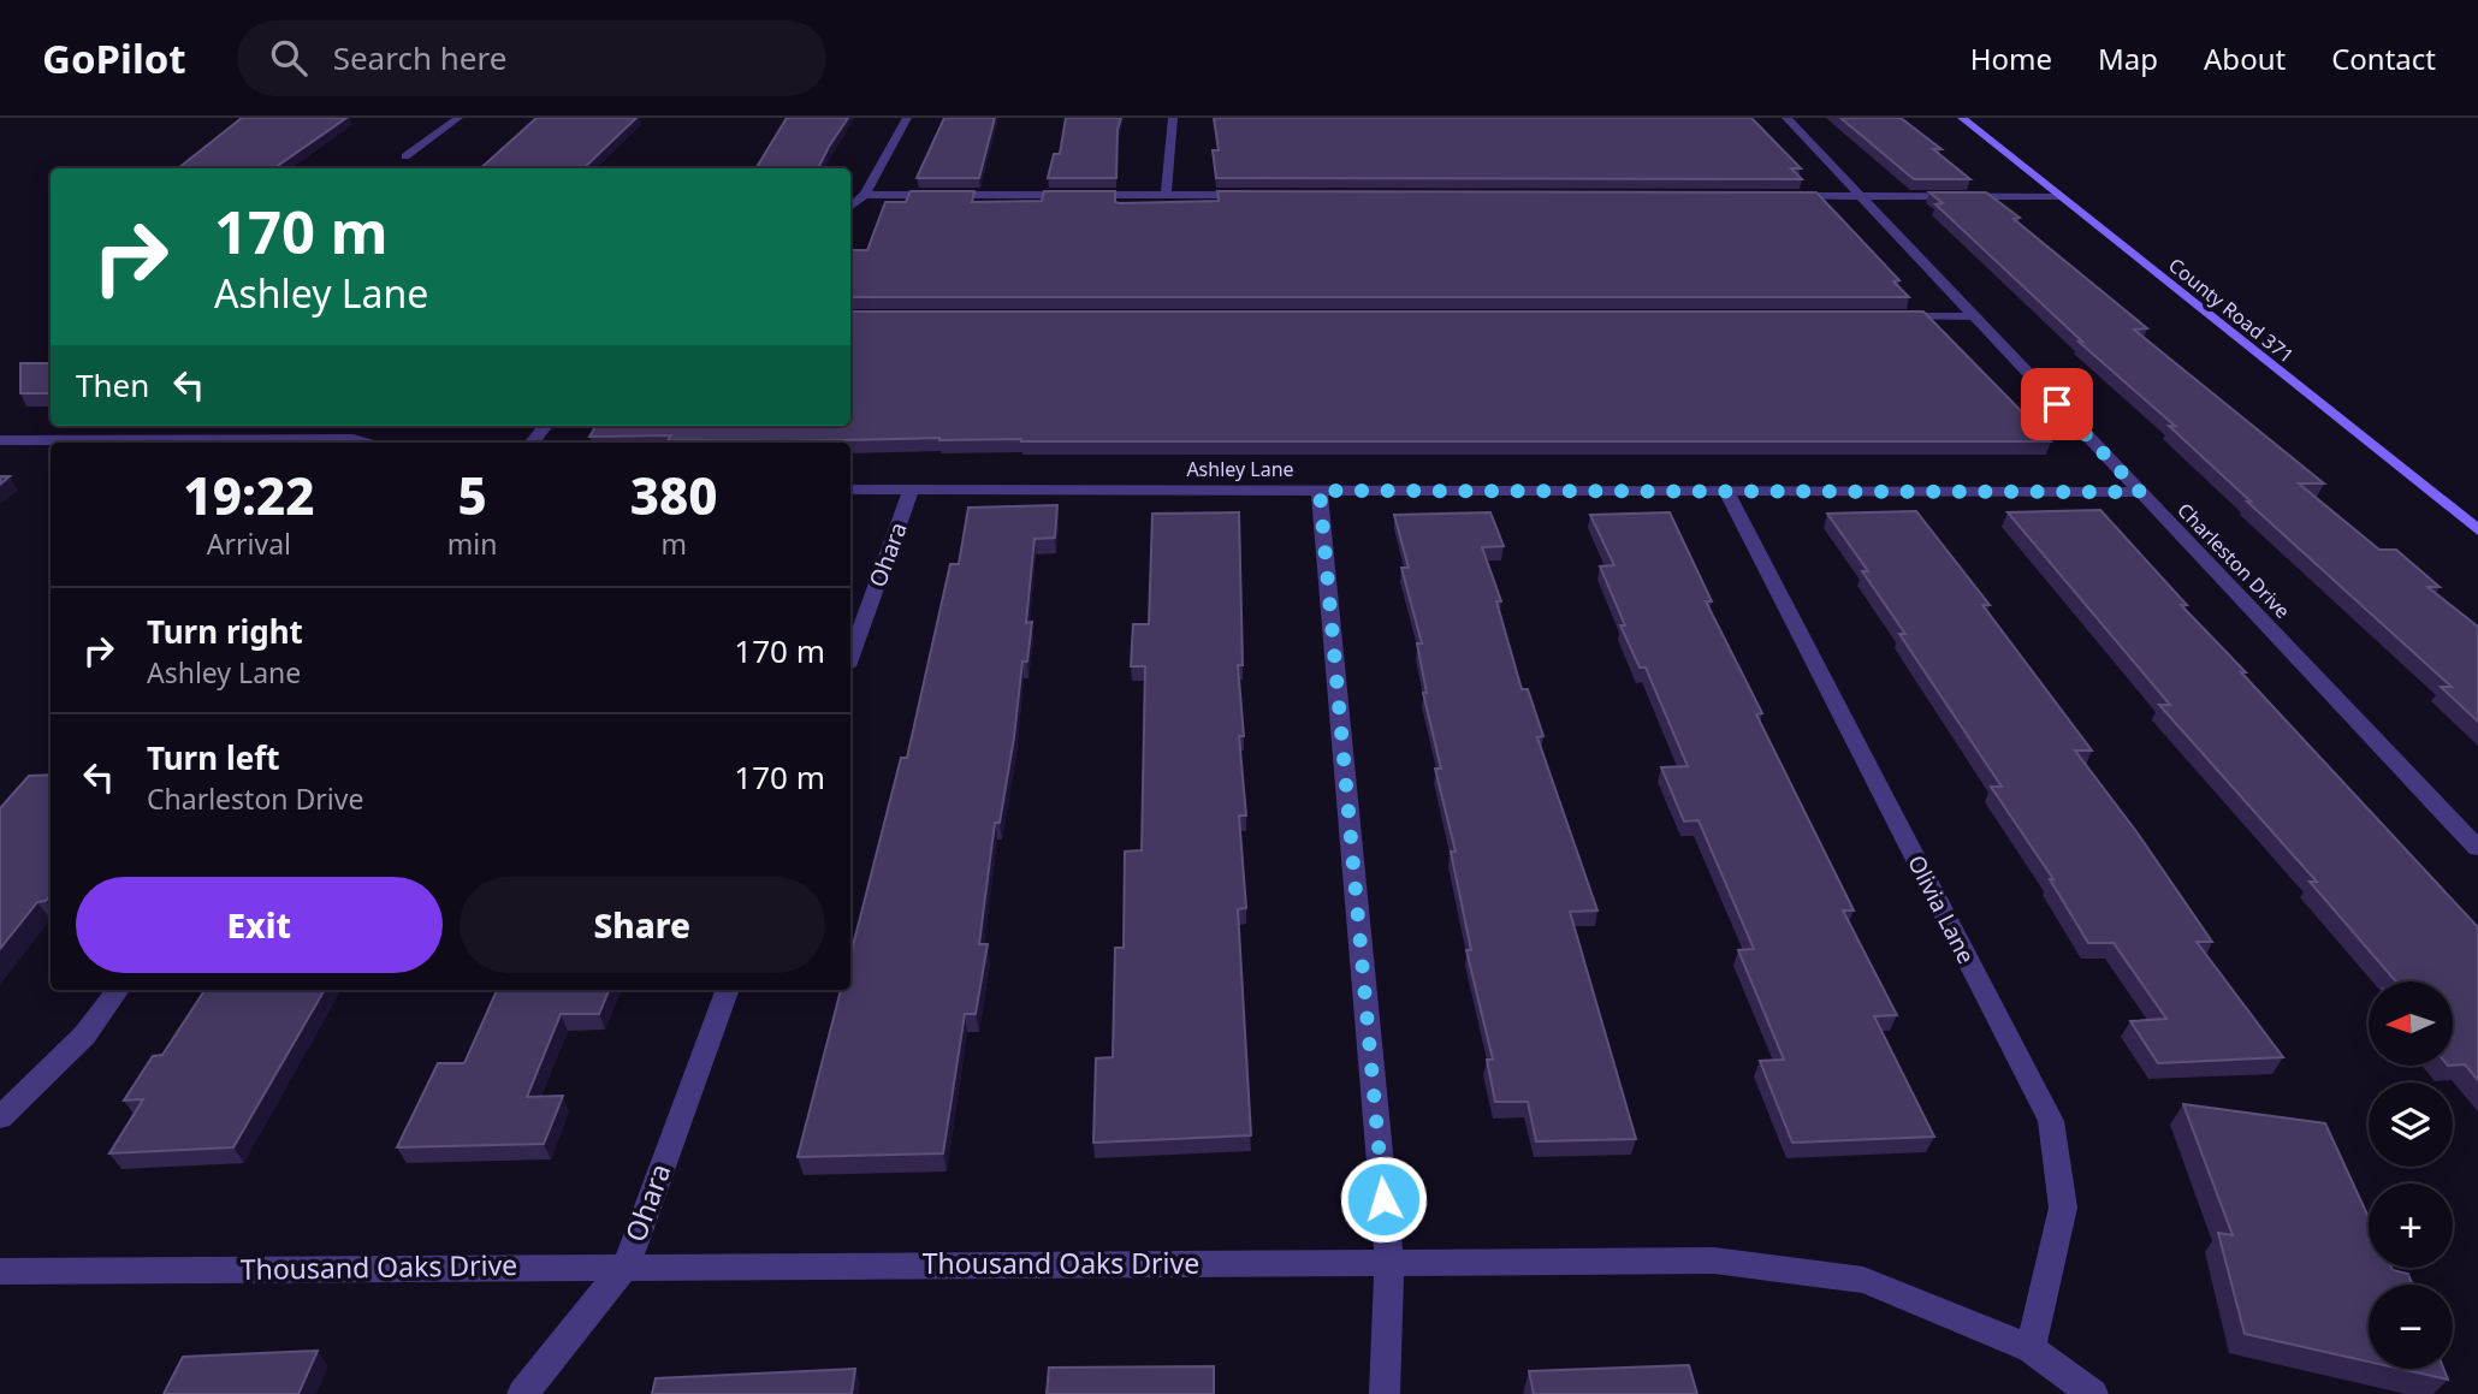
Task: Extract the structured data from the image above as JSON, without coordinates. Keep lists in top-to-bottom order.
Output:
{
  "streets": {
    "street": [
      "County Road 371",
      "Ashley Lane",
      "Ohara",
      "Charleston Drive",
      "Olivia Lane",
      "Thousand Oaks Drive"
    ]
  },
  "crossings": [
    ["Ashley Lane", "Ohara"],
    ["Ashley Lane", "Charleston Drive"],
    ["Ashley Lane", "Olivia Lane"],
    ["Ohara", "Thousand Oaks Drive"],
    ["Olivia Lane", "Thousand Oaks Drive"]
  ],
  "north": "left",
  "page": {
    "header": "GoPilot",
    "search": "Search here",
    "nav": [
      "Home",
      "Map",
      "About",
      "Contact"
    ],
    "turn": ["170 m", "Ashley Lane"],
    "then": "Then",
    "eta": [
      "19:22",
      "Arrival",
      "5",
      "min",
      "380",
      "m"
    ],
    "list": [
      {
        "name": "Turn right",
        "note": "Ashley Lane",
        "value": "170 m"
      },
      {
        "name": "Turn left",
        "note": "Charleston Drive",
        "value": "170 m"
      }
    ],
    "buttons": ["Exit", "Share"],
    "map_buttons": ["+", "−"]
  }
}
